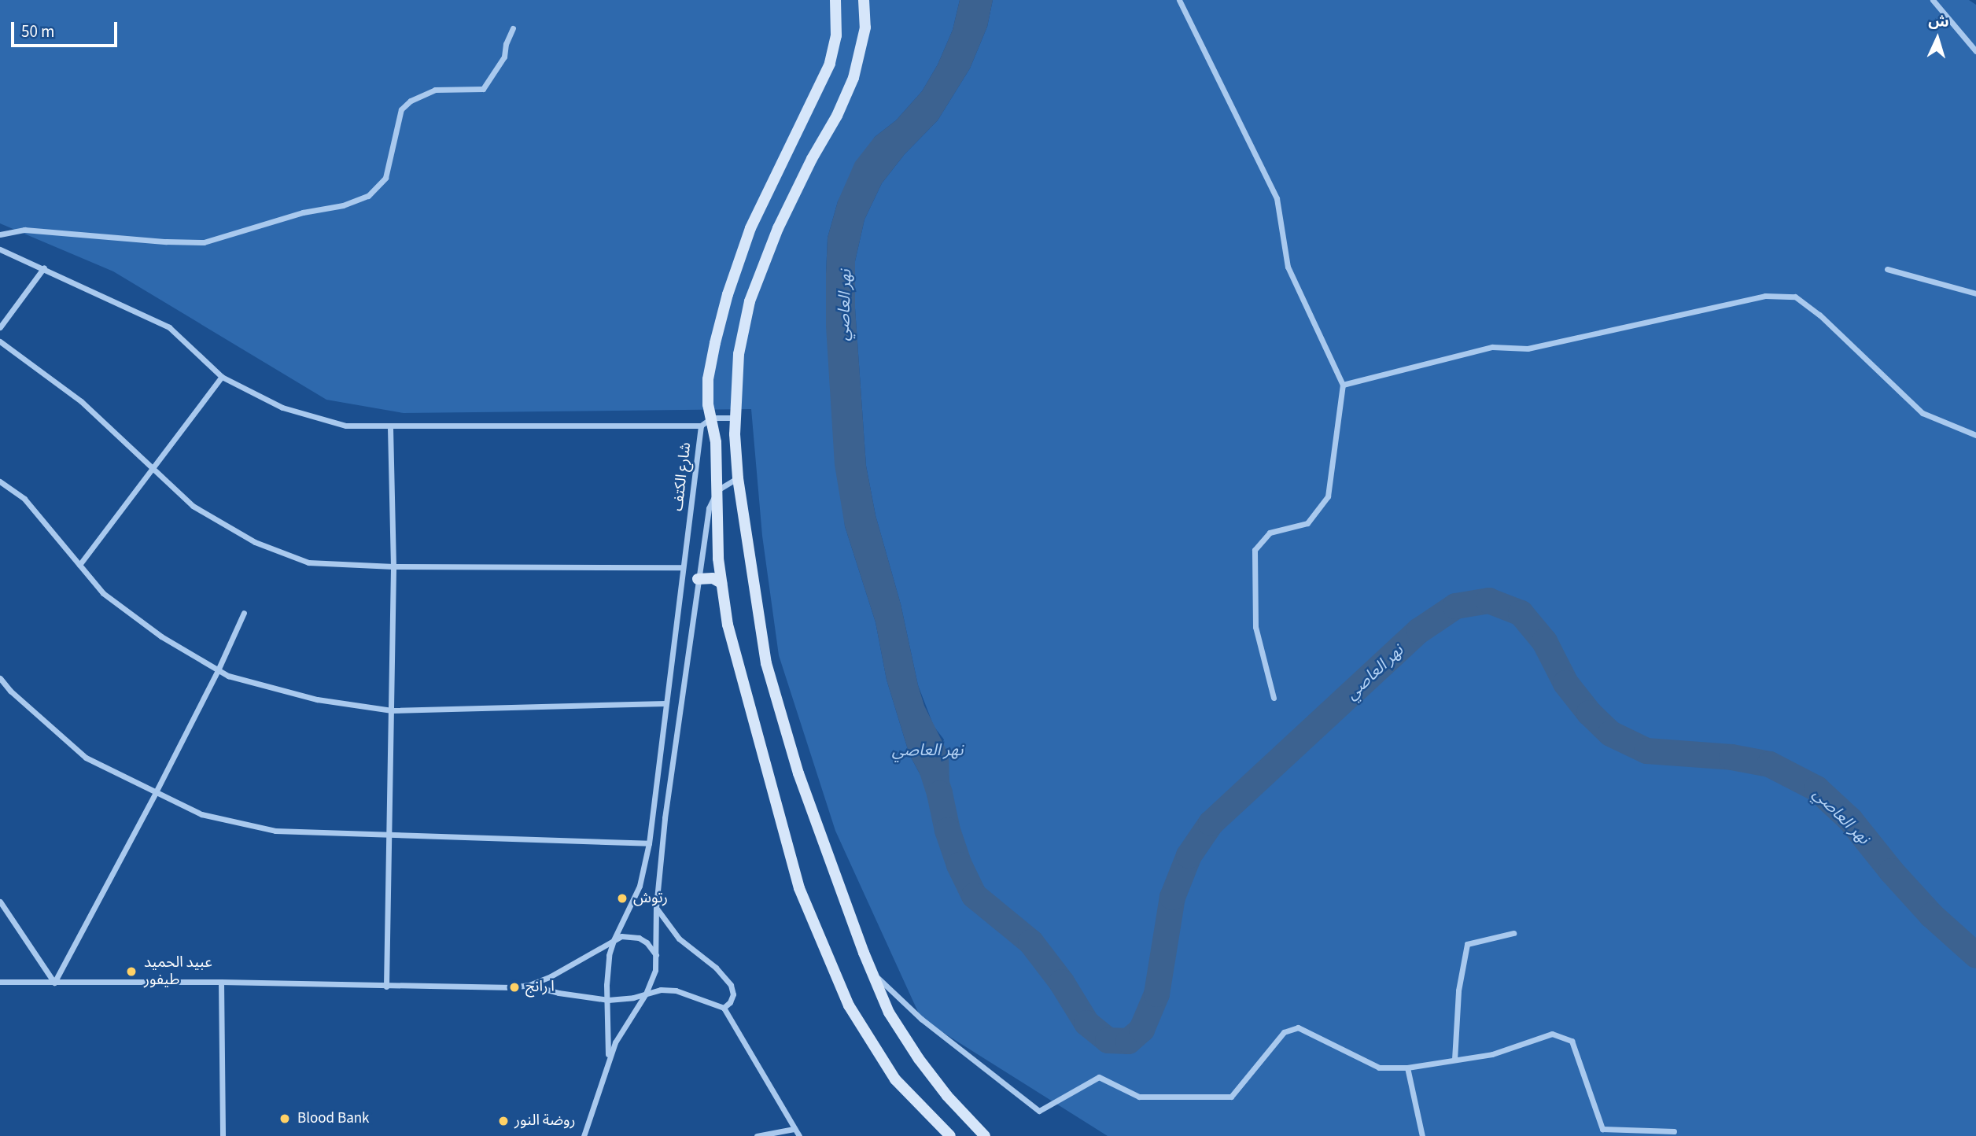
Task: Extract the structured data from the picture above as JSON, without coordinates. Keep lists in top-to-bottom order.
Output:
{
  "streets": {
    "street": ["شارع الكتف"]
  },
  "water": ["نهر العاصي"],
  "places": [
    "رتوش",
    "عبيد الحميد طيفور",
    "ا رانج",
    "Blood Bank",
    "روضة النور"
  ],
  "scale_bar": "50 m",
  "north": "top"
}
